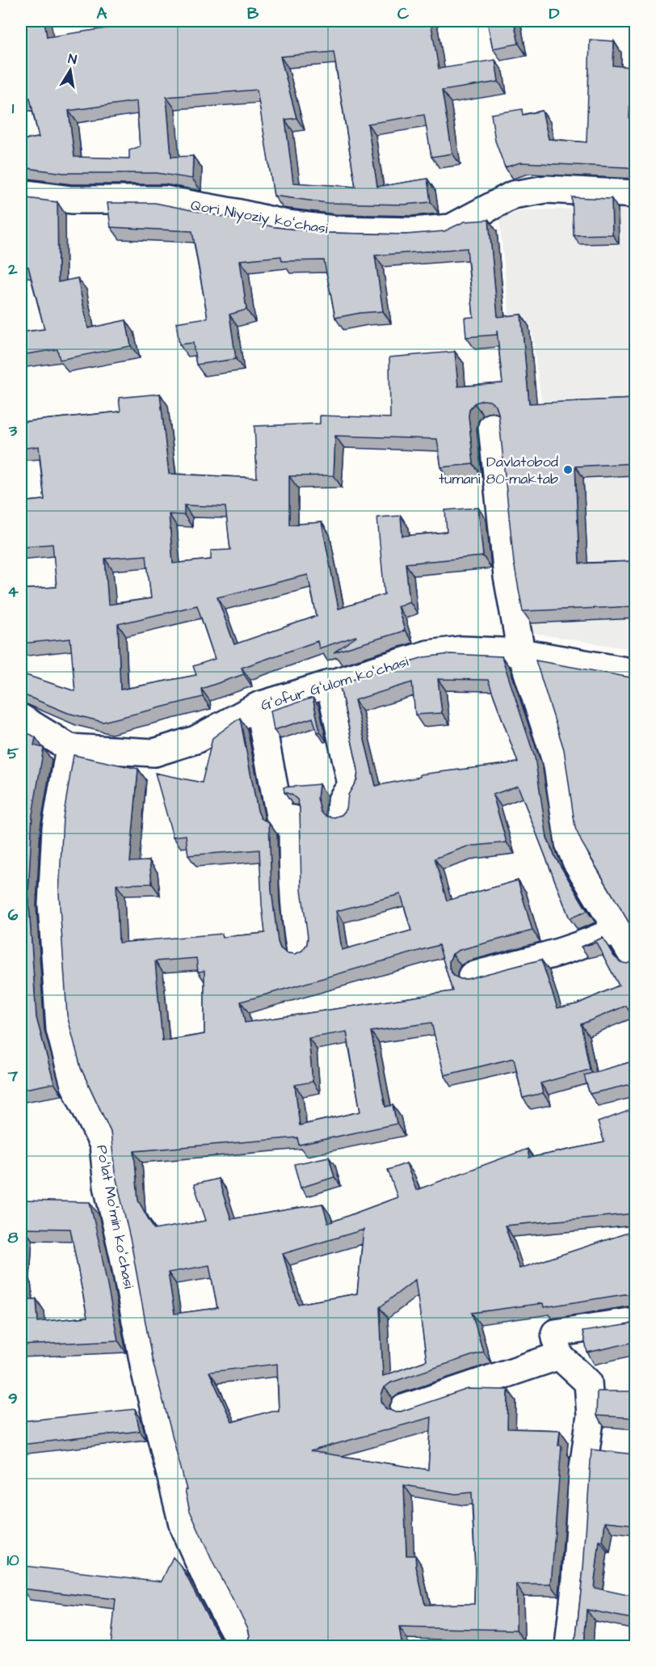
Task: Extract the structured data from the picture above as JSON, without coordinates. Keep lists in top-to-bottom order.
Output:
{
  "streets": {
    "street": ["Qori Niyoziy koʻchasi", "Gʻofur Gʻulom koʻchasi", "Poʻlat Moʻmin koʻchasi"]
  },
  "crossings": [
    ["Gʻofur Gʻulom koʻchasi", "Poʻlat Moʻmin koʻchasi"]
  ],
  "places": ["Davlatobod tumani 80-maktab"],
  "north": "top",
  "grid": {
    "columns": [
      "A",
      "B",
      "C",
      "D"
    ],
    "rows": [
      "1",
      "2",
      "3",
      "4",
      "5",
      "6",
      "7",
      "8",
      "9",
      "10"
    ]
  }
}
